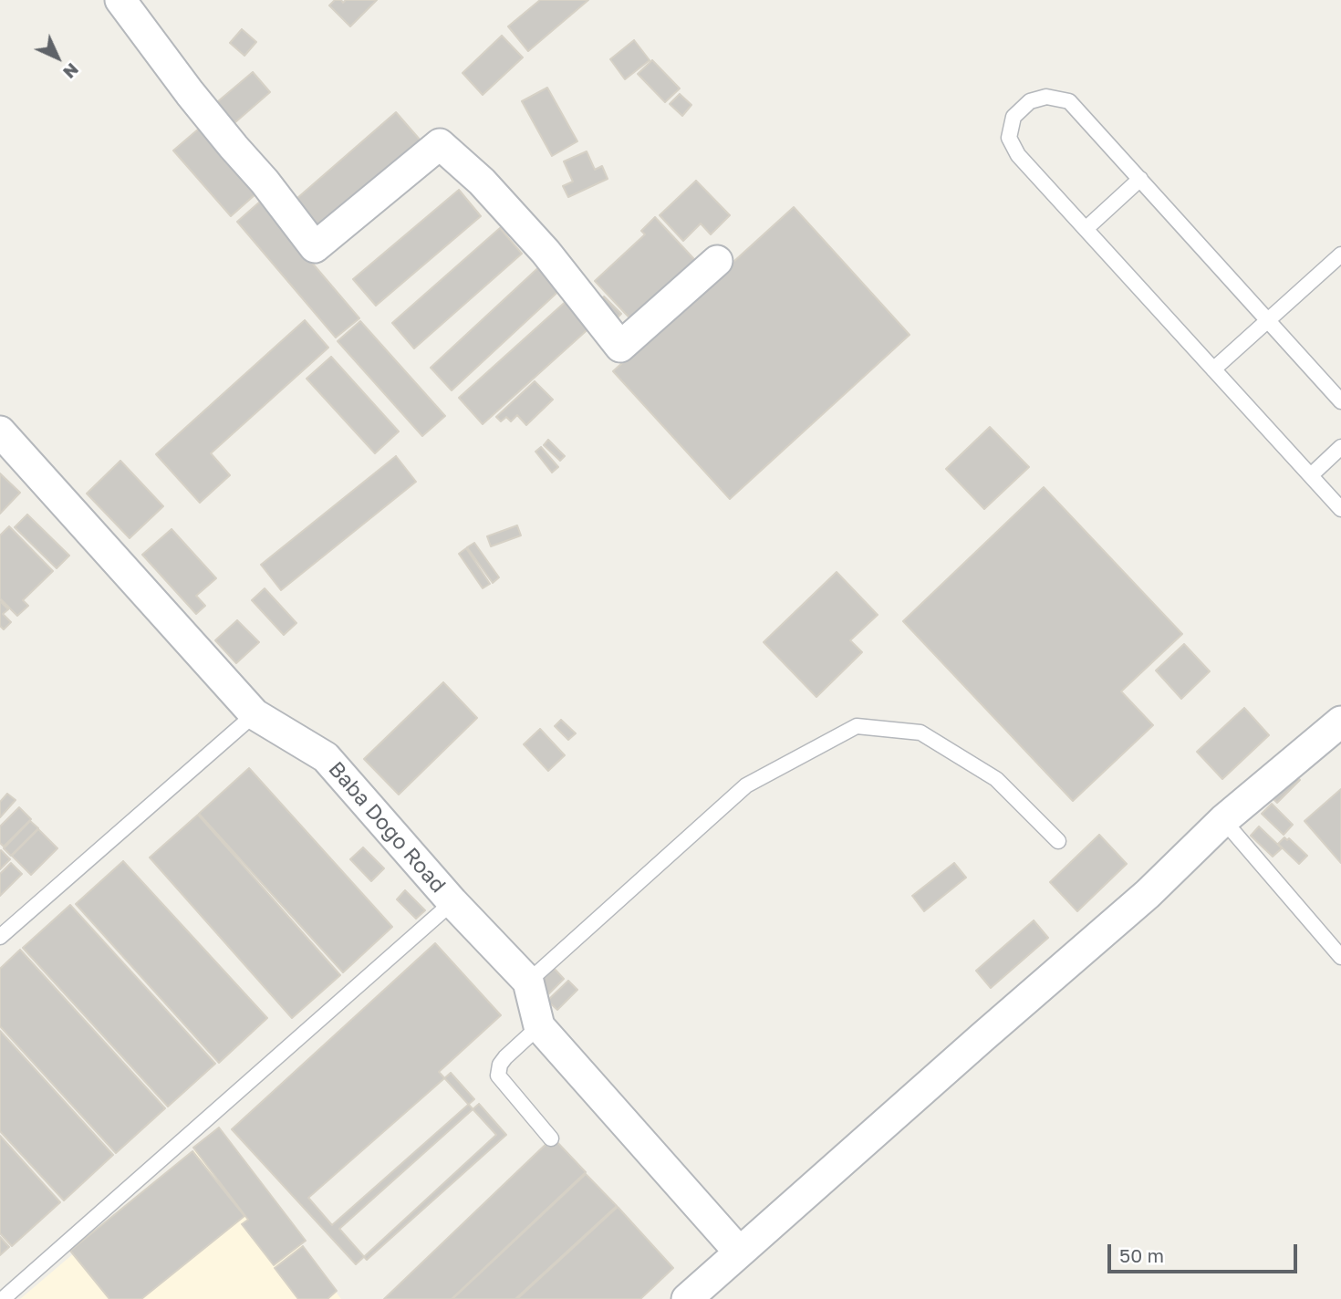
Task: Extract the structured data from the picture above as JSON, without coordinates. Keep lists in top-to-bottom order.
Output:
{
  "streets": {
    "street": ["Baba Dogo Road"]
  },
  "scale_bar": "50 m",
  "north": "bottom right"
}
